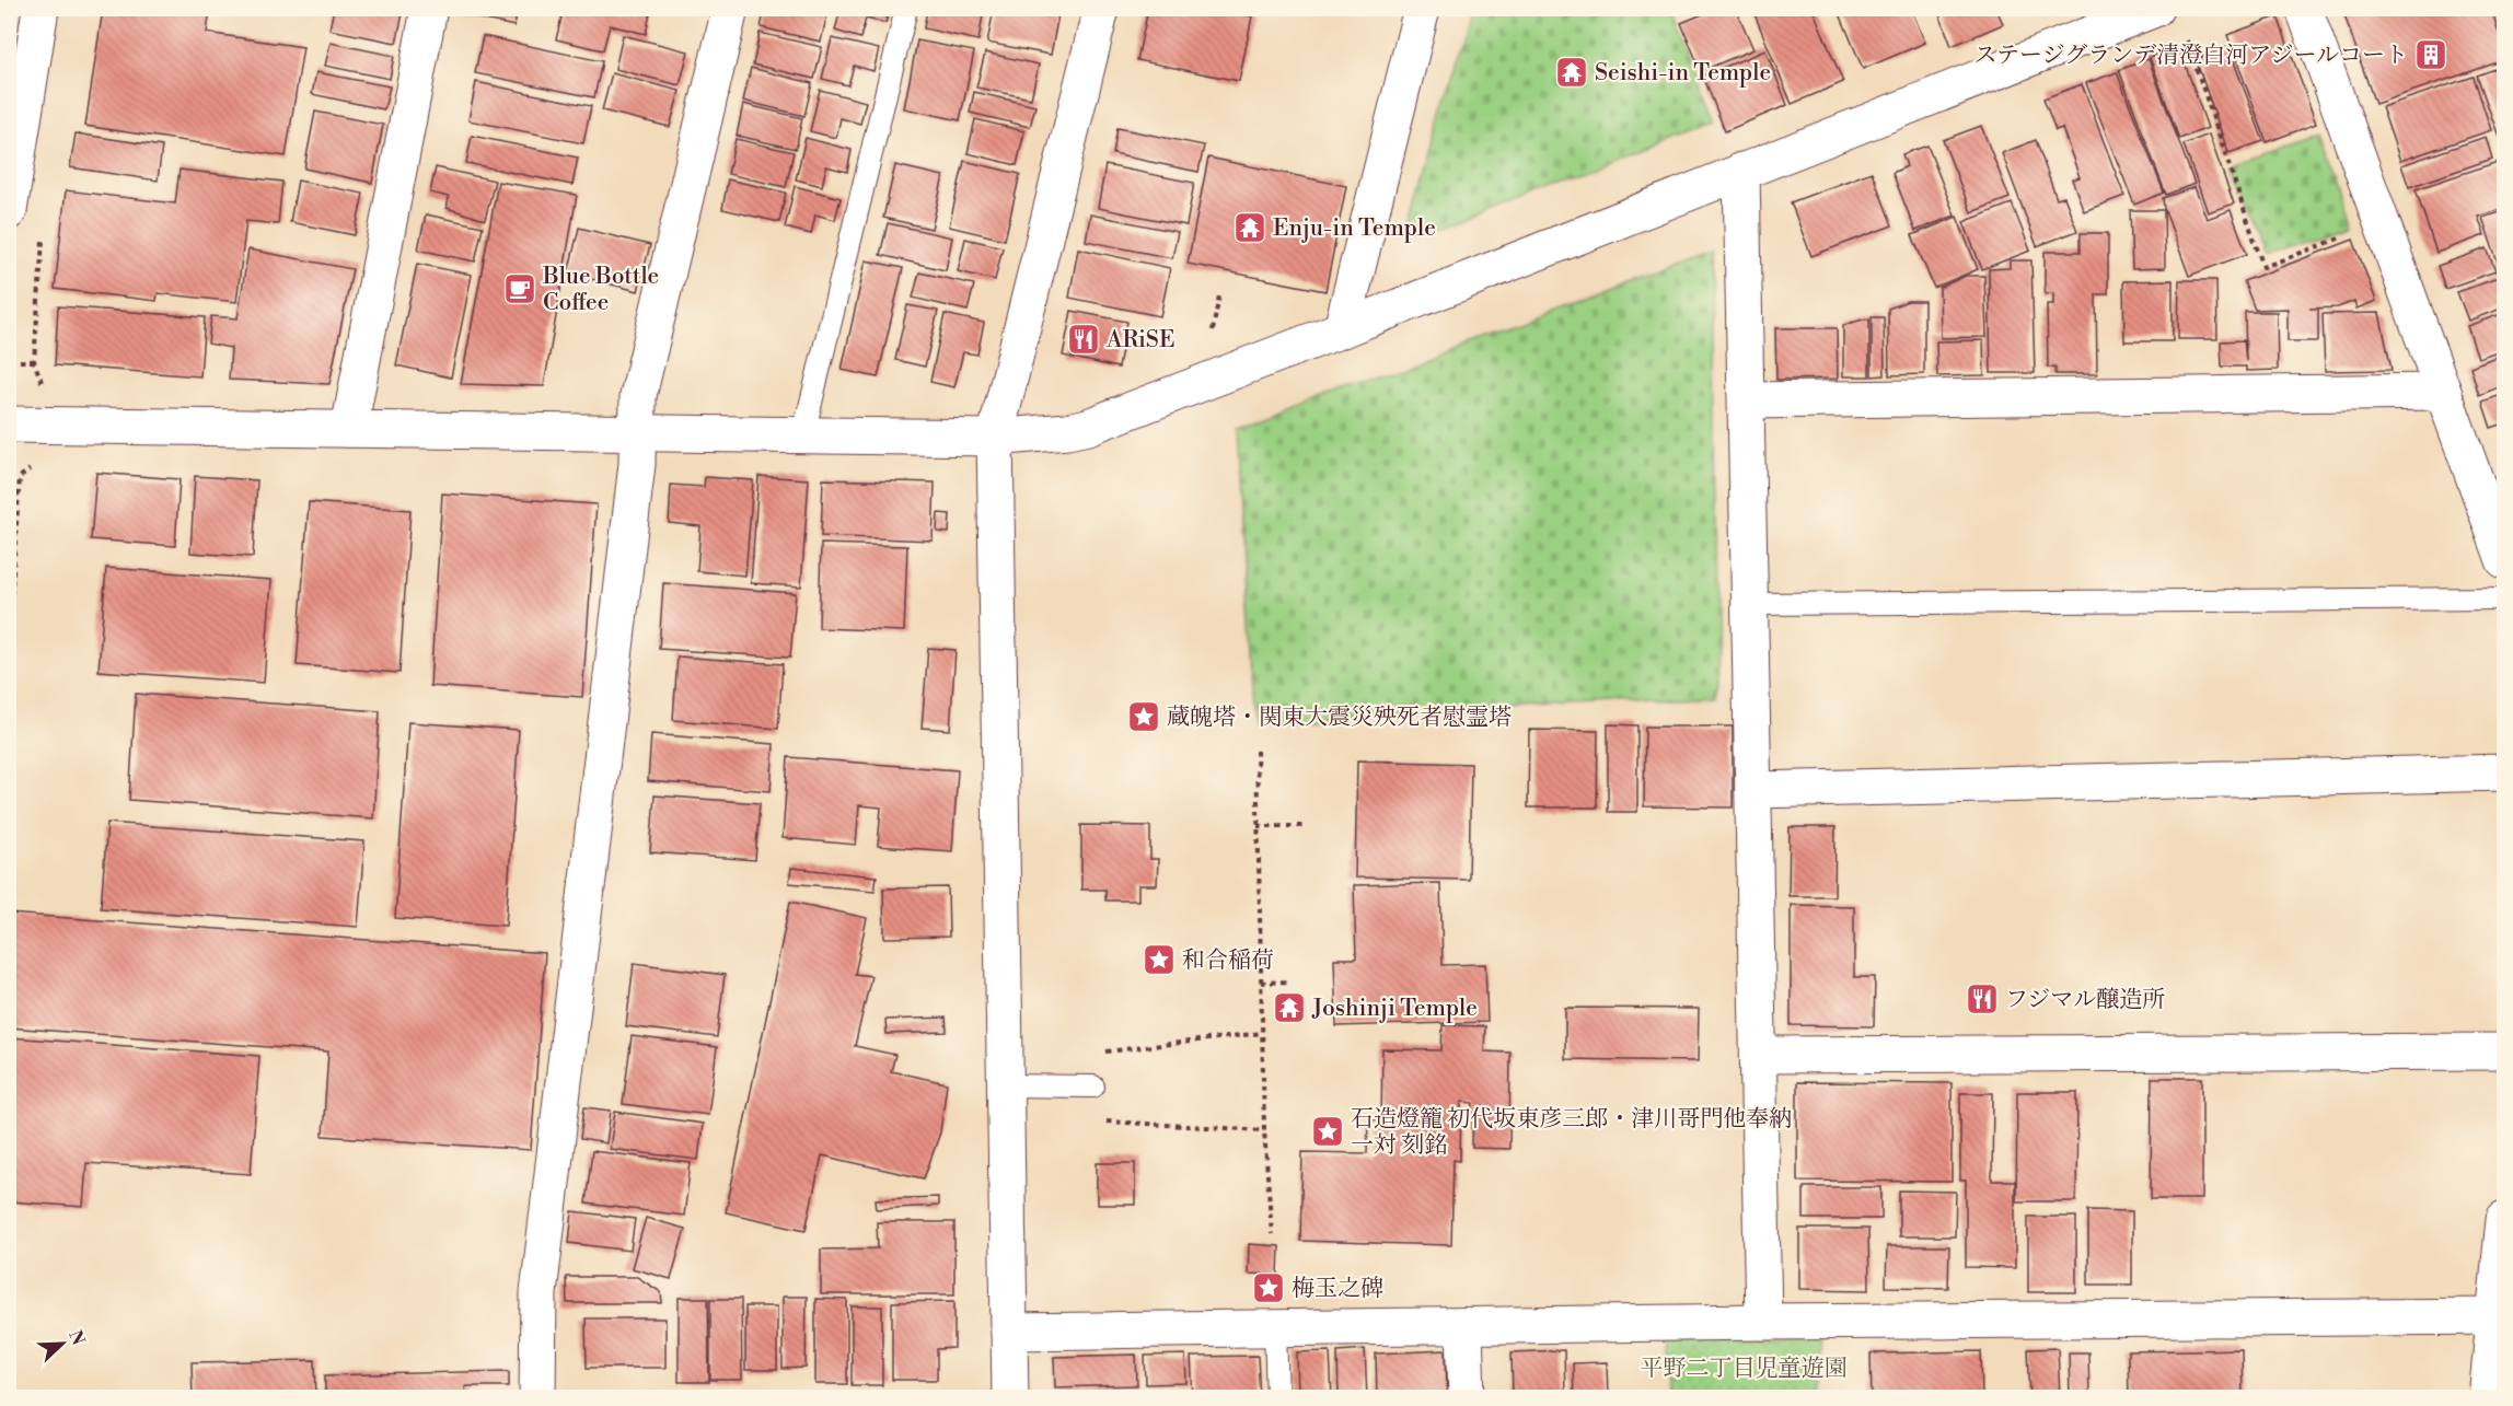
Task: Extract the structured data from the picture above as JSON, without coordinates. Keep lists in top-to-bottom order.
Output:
{
  "parks": ["平野二丁目児童遊園"],
  "places": {
    "building": ["ステージグランデ清澄白河アジールコート"],
    "temple": ["Seishi-in Temple", "Enju-in Temple", "Joshinji Temple"],
    "cafe": ["Blue Bottle Coffee"],
    "restaurant": ["ARiSE", "フジマル醸造所"],
    "place": [
      "蔵魄塔・関東大震災殃死者慰霊塔",
      "和合稲荷",
      "石造燈籠 初代坂東彦三郎・津川哥門他奉納 一対 刻銘",
      "梅玉之碑"
    ]
  },
  "north": "top right"
}
